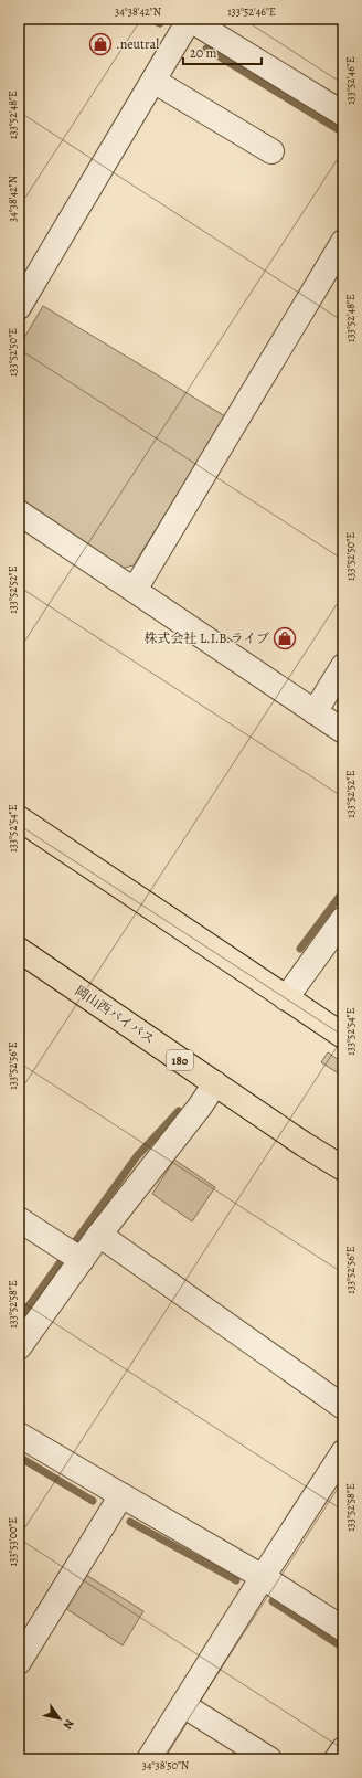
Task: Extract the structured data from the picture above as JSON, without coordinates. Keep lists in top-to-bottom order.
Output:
{
  "streets": {
    "highway": ["岡山西バイパス", "180"]
  },
  "places": {
    "shop": [".neutral", "株式会社 L.I.B.ライブ"]
  },
  "scale_bar": "20 m",
  "north": "bottom right",
  "coordinates": [
    "34°38'42\"N",
    "133°52'46\"E",
    "133°52'48\"E",
    "133°52'50\"E",
    "133°52'52\"E",
    "133°52'54\"E",
    "133°52'56\"E",
    "133°52'58\"E",
    "133°53'00\"E",
    "34°38'50\"N"
  ]
}
